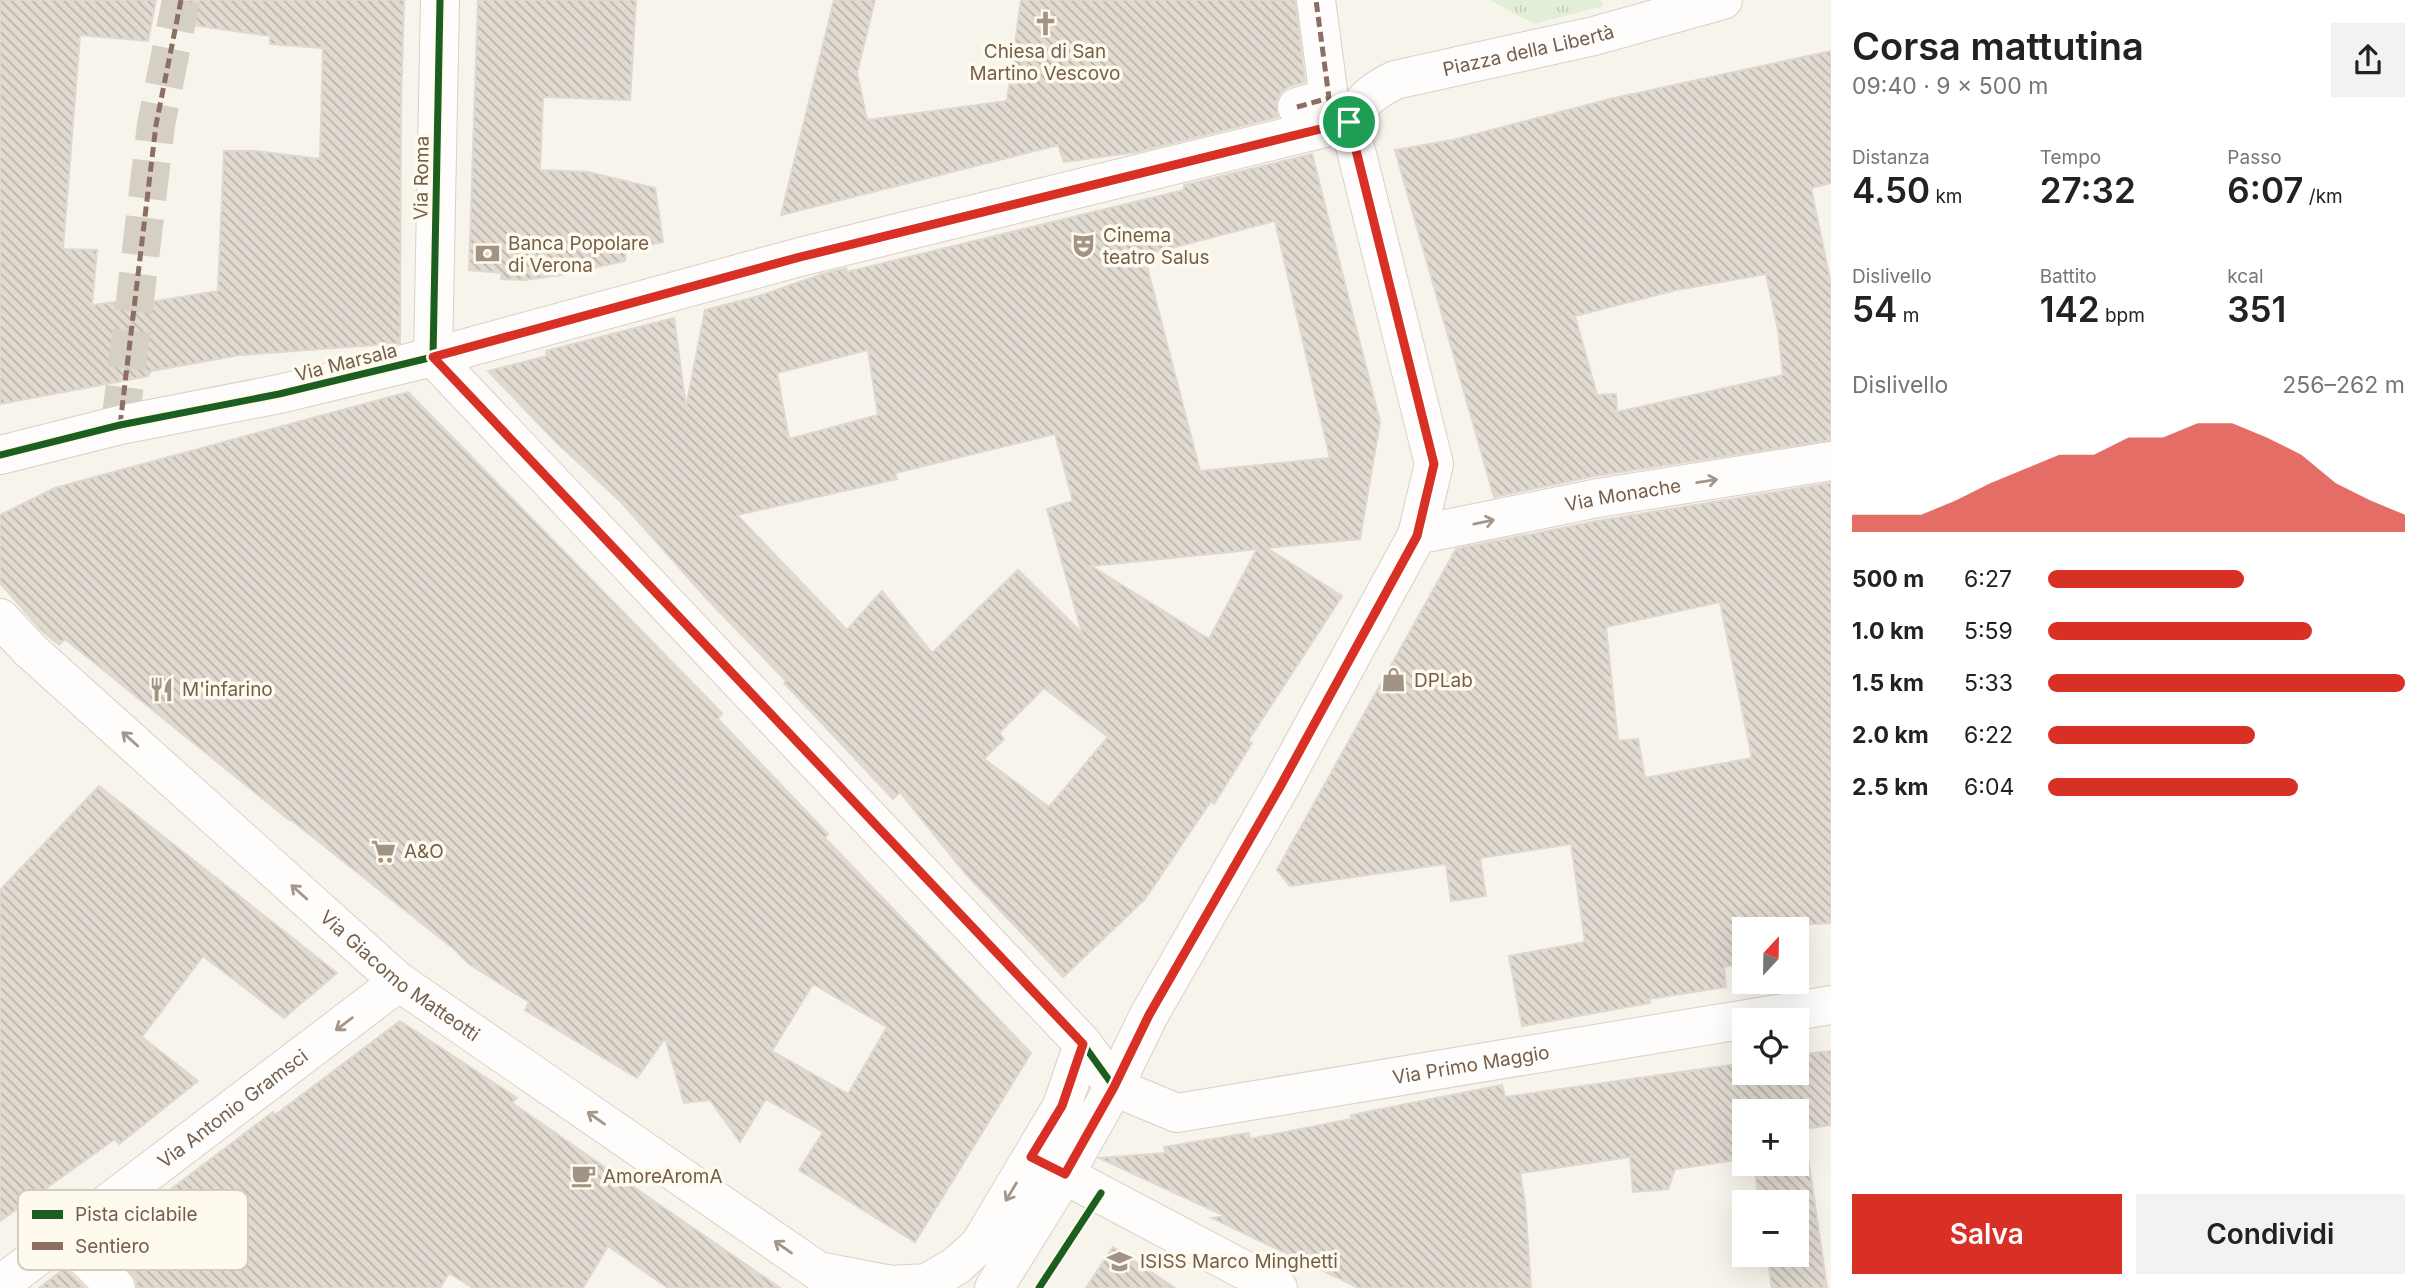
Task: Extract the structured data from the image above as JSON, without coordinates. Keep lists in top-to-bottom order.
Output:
{
  "streets": {
    "street": [
      "Piazza della Libertà",
      "Via Roma",
      "Via Marsala",
      "Via Monache",
      "Via Giacomo Matteotti",
      "Via Primo Maggio",
      "Via Antonio Gramsci"
    ]
  },
  "crossings": [
    ["Piazza della Libertà", "Via Marsala"],
    ["Via Roma", "Via Marsala"],
    ["Via Giacomo Matteotti", "Via Antonio Gramsci"]
  ],
  "one_way": ["Via Monache", "Via Giacomo Matteotti", "Via Antonio Gramsci"],
  "places": {
    "church": ["Chiesa di San Martino Vescovo"],
    "theatre": ["Cinema teatro Salus"],
    "bank": ["Banca Popolare di Verona"],
    "shop": ["DPLab"],
    "restaurant": ["M'infarino"],
    "supermarket": ["A&O"],
    "cafe": ["AmoreAromA"],
    "school or university": ["ISISS Marco Minghetti"]
  },
  "legend": ["Pista ciclabile", "Sentiero"],
  "north": "top",
  "page": {
    "heading": ["Corsa mattutina", "09:40 · 9 × 500 m"],
    "stats": [
      ["Distanza", "4.50 km"],
      ["Tempo", "27:32"],
      ["Passo", "6:07 /km"],
      ["Dislivello", "54 m"],
      ["Battito", "142 bpm"],
      ["kcal", "351"]
    ],
    "chart": ["Dislivello", "256–262 m"],
    "list": [
      {
        "name": "500 m",
        "note": "6:27"
      },
      {
        "name": "1.0 km",
        "note": "5:59"
      },
      {
        "name": "1.5 km",
        "note": "5:33"
      },
      {
        "name": "2.0 km",
        "note": "6:22"
      },
      {
        "name": "2.5 km",
        "note": "6:04"
      }
    ],
    "map_buttons": ["+", "−"],
    "buttons": ["Salva", "Condividi"]
  }
}
